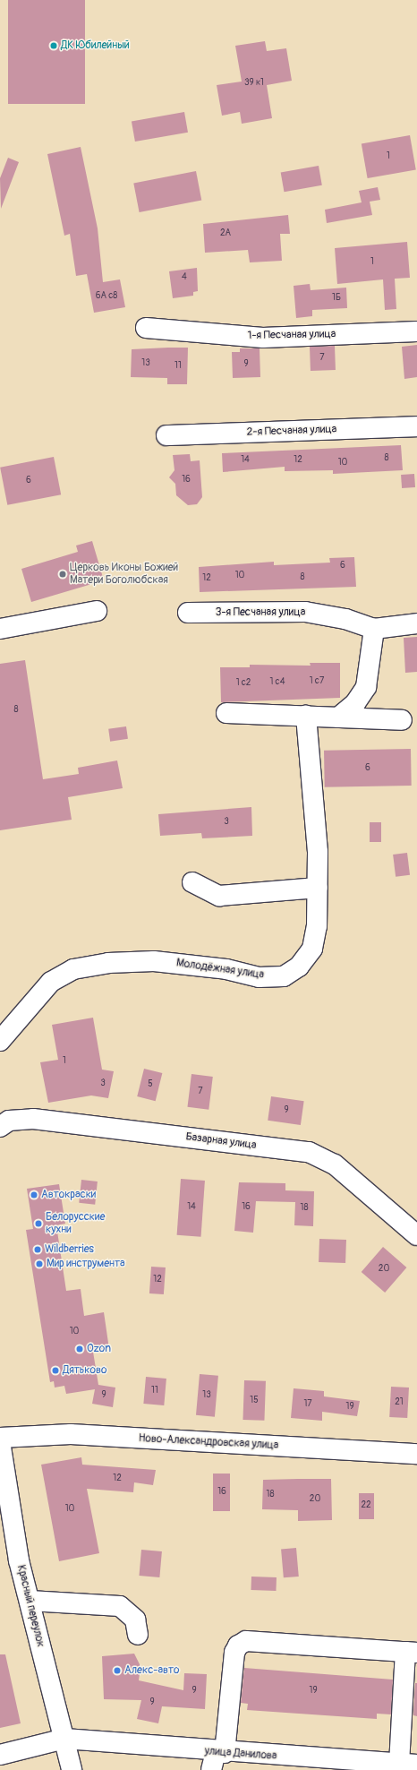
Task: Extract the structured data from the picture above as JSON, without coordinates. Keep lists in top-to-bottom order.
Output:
{
  "streets": {
    "street": [
      "1-я Песчаная улица",
      "2-я Песчаная улица",
      "3-я Песчаная улица",
      "Молодёжная улица",
      "Базарная улица",
      "Ново-Александровская улица",
      "Красный переулок",
      "улица Данилова"
    ]
  },
  "crossings": [
    ["Красный переулок", "улица Данилова"]
  ],
  "places": [
    "ДК Юбилейный",
    "Церковь Иконы Божией Матери Боголюбская",
    "Автокраски",
    "Белорусские кухни",
    "Wildberries",
    "Мир инструмента",
    "Ozon",
    "Дятьково",
    "Алекс-авто"
  ],
  "house_numbers": [
    "39 к1",
    "1",
    "2А",
    "1",
    "4",
    "6А с8",
    "1Б",
    "7",
    "13",
    "9",
    "11",
    "8",
    "14",
    "12",
    "10",
    "16",
    "6",
    "6",
    "10",
    "8",
    "12",
    "1 с7",
    "1 с4",
    "1 с2",
    "8",
    "6",
    "3",
    "1",
    "3",
    "5",
    "7",
    "9",
    "14",
    "16",
    "18",
    "20",
    "12",
    "10",
    "11",
    "9",
    "13",
    "15",
    "21",
    "17",
    "19",
    "12",
    "16",
    "18",
    "20",
    "22",
    "10",
    "9",
    "19",
    "9"
  ]
}
